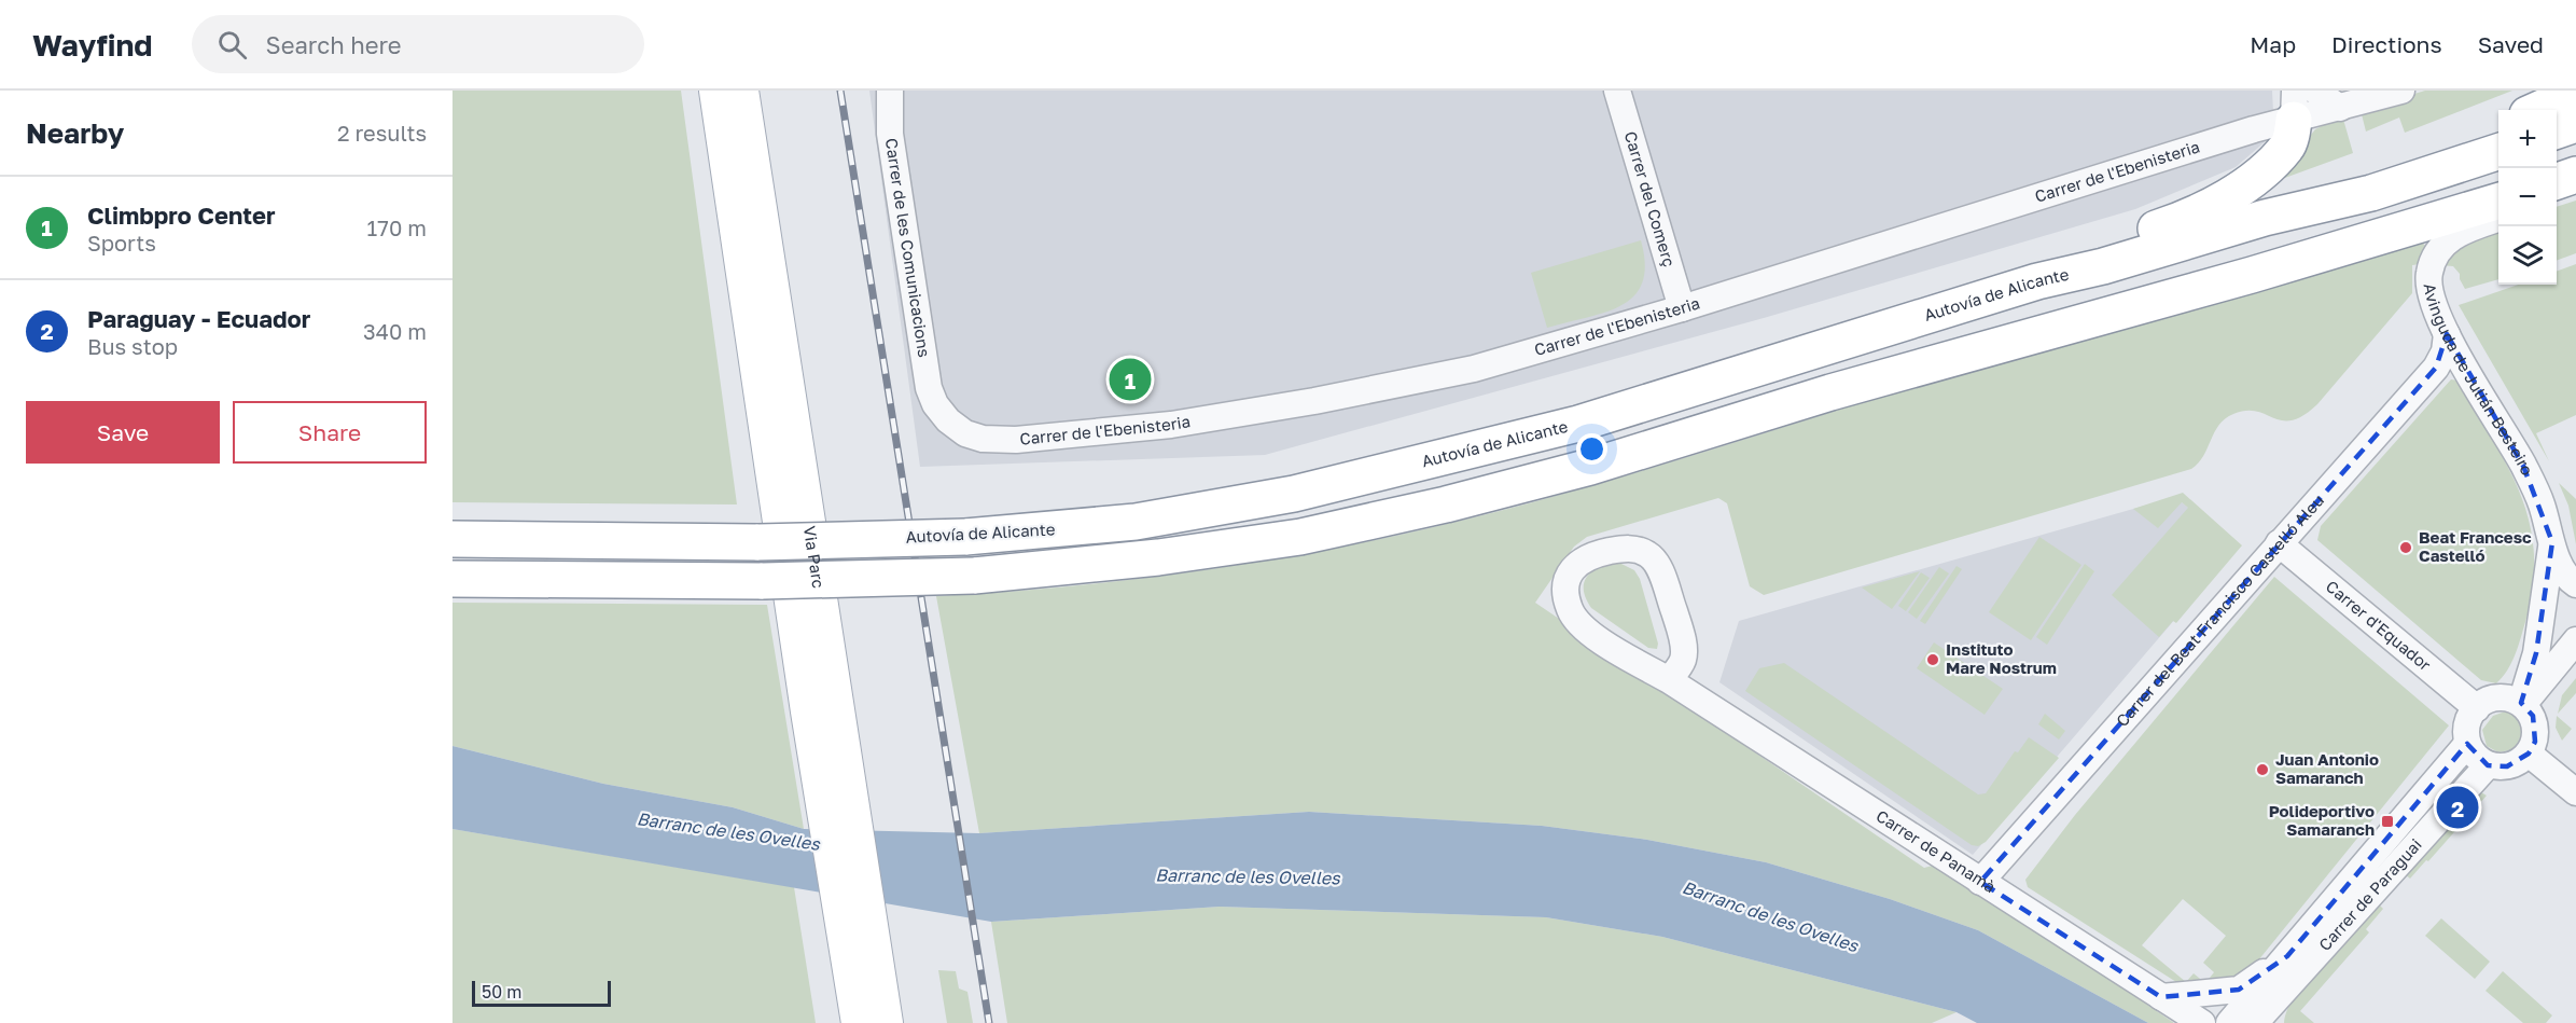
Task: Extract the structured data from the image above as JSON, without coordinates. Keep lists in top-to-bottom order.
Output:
{
  "streets": {
    "highway": ["Autovía de Alicante"],
    "main road": ["Via Parc"],
    "street": [
      "Carrer de l'Ebenisteria",
      "Carrer del Comerç",
      "Carrer de les Comunicacions",
      "Avinguda de Julián Besteiro",
      "Carrer del Beat Francisco Castelló Aleu",
      "Carrer d'Equador",
      "Carrer de Panamà",
      "Carrer de Paraguai"
    ]
  },
  "crossings": [
    ["Carrer de l'Ebenisteria", "Carrer del Comerç"],
    ["Carrer de l'Ebenisteria", "Carrer de les Comunicacions"],
    ["Avinguda de Julián Besteiro", "Carrer del Beat Francisco Castelló Aleu"],
    ["Avinguda de Julián Besteiro", "Carrer d'Equador"],
    ["Avinguda de Julián Besteiro", "Carrer de Paraguai"],
    ["Carrer del Beat Francisco Castelló Aleu", "Carrer d'Equador"],
    ["Carrer del Beat Francisco Castelló Aleu", "Carrer de Panamà"],
    ["Carrer d'Equador", "Carrer de Paraguai"],
    ["Carrer de Panamà", "Carrer de Paraguai"]
  ],
  "water": ["Barranc de les Ovelles"],
  "places": {
    "other": ["Beat Francesc Castelló", "Instituto Mare Nostrum", "Juan Antonio Samaranch"],
    "transit": ["Polideportivo Samaranch"]
  },
  "scale_bar": "50 m",
  "page": {
    "header": "Wayfind",
    "search": "Search here",
    "nav": ["Map", "Directions", "Saved"],
    "heading": ["Nearby", "2 results"],
    "map_buttons": ["+", "−"],
    "list": [
      {
        "mark": "1",
        "name": "Climbpro Center",
        "note": "Sports",
        "value": "170 m"
      },
      {
        "mark": "2",
        "name": "Paraguay - Ecuador",
        "note": "Bus stop",
        "value": "340 m"
      }
    ],
    "pins": ["1", "2"],
    "buttons": ["Save", "Share"],
    "scale": "50 m"
  }
}
